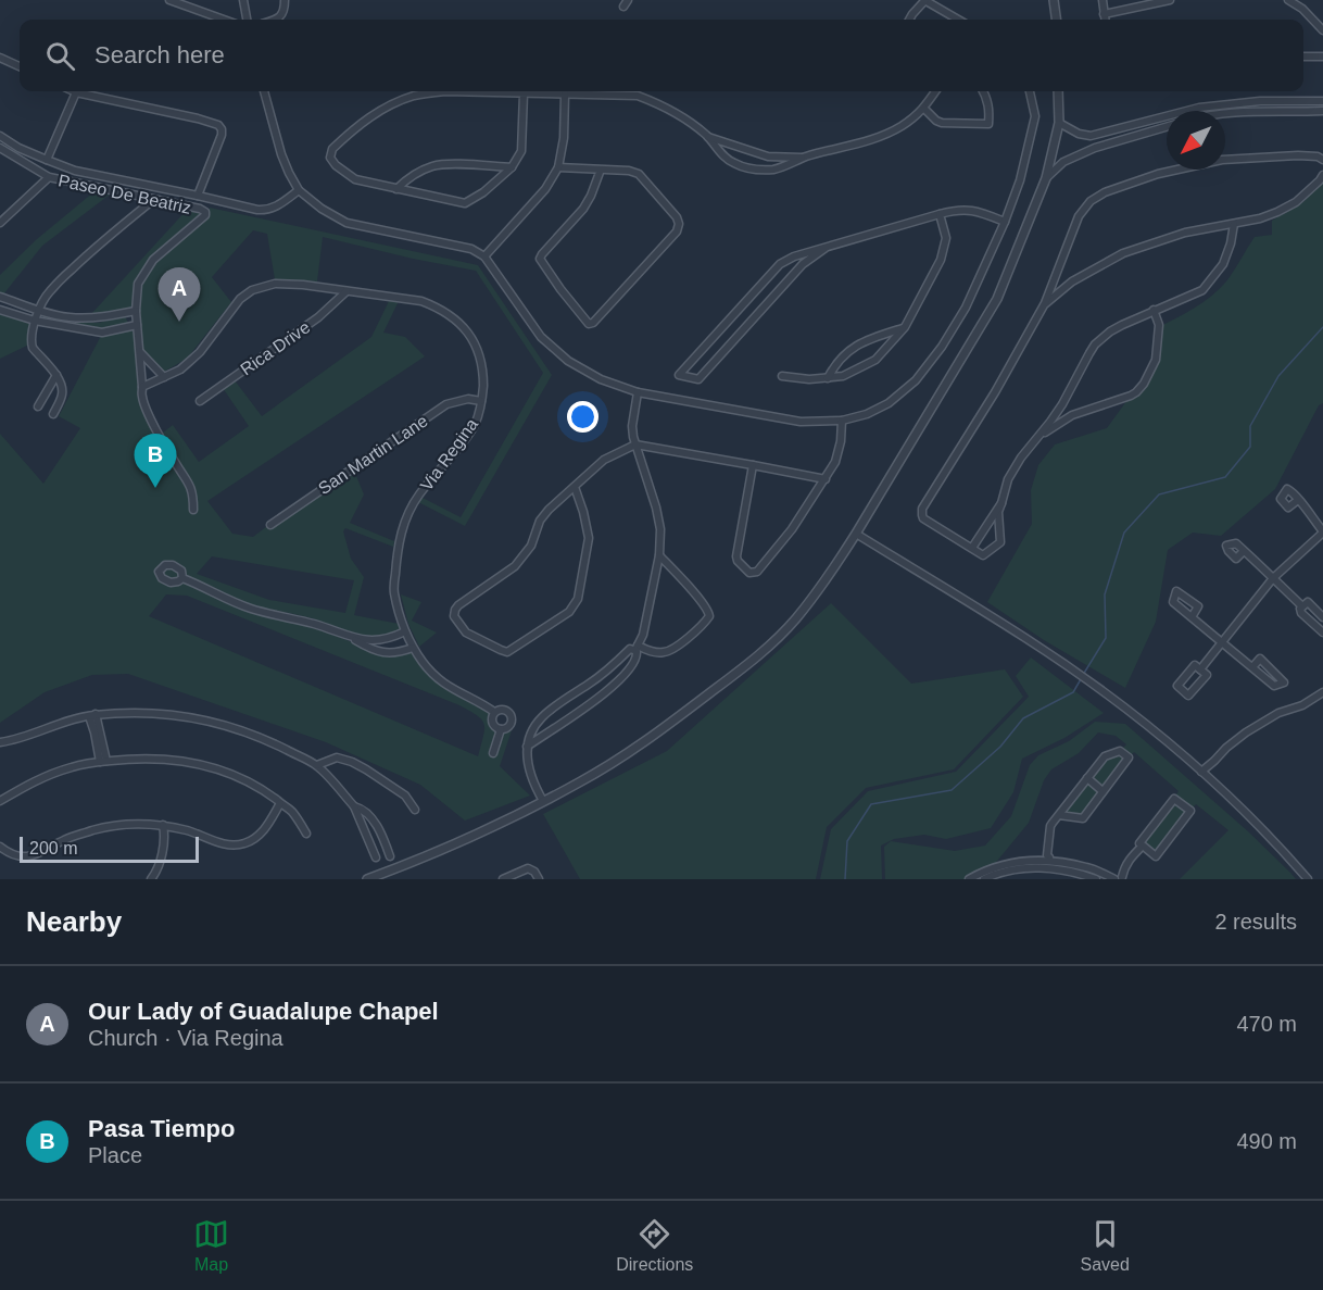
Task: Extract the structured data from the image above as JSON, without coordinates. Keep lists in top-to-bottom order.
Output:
{
  "streets": {
    "street": [
      "Paseo De Beatriz",
      "Rica Drive",
      "San Martin Lane",
      "Via Regina"
    ]
  },
  "crossings": [
    ["Rica Drive", "Via Regina"],
    ["San Martin Lane", "Via Regina"]
  ],
  "scale_bar": "200 m",
  "north": "bottom left",
  "page": {
    "search": "Search here",
    "pins": ["A", "B"],
    "scale": "200 m",
    "heading": ["Nearby", "2 results"],
    "list": [
      {
        "mark": "A",
        "name": "Our Lady of Guadalupe Chapel",
        "note": "Church · Via Regina",
        "value": "470 m"
      },
      {
        "mark": "B",
        "name": "Pasa Tiempo",
        "note": "Place",
        "value": "490 m"
      }
    ],
    "nav": ["Map", "Directions", "Saved"]
  }
}
